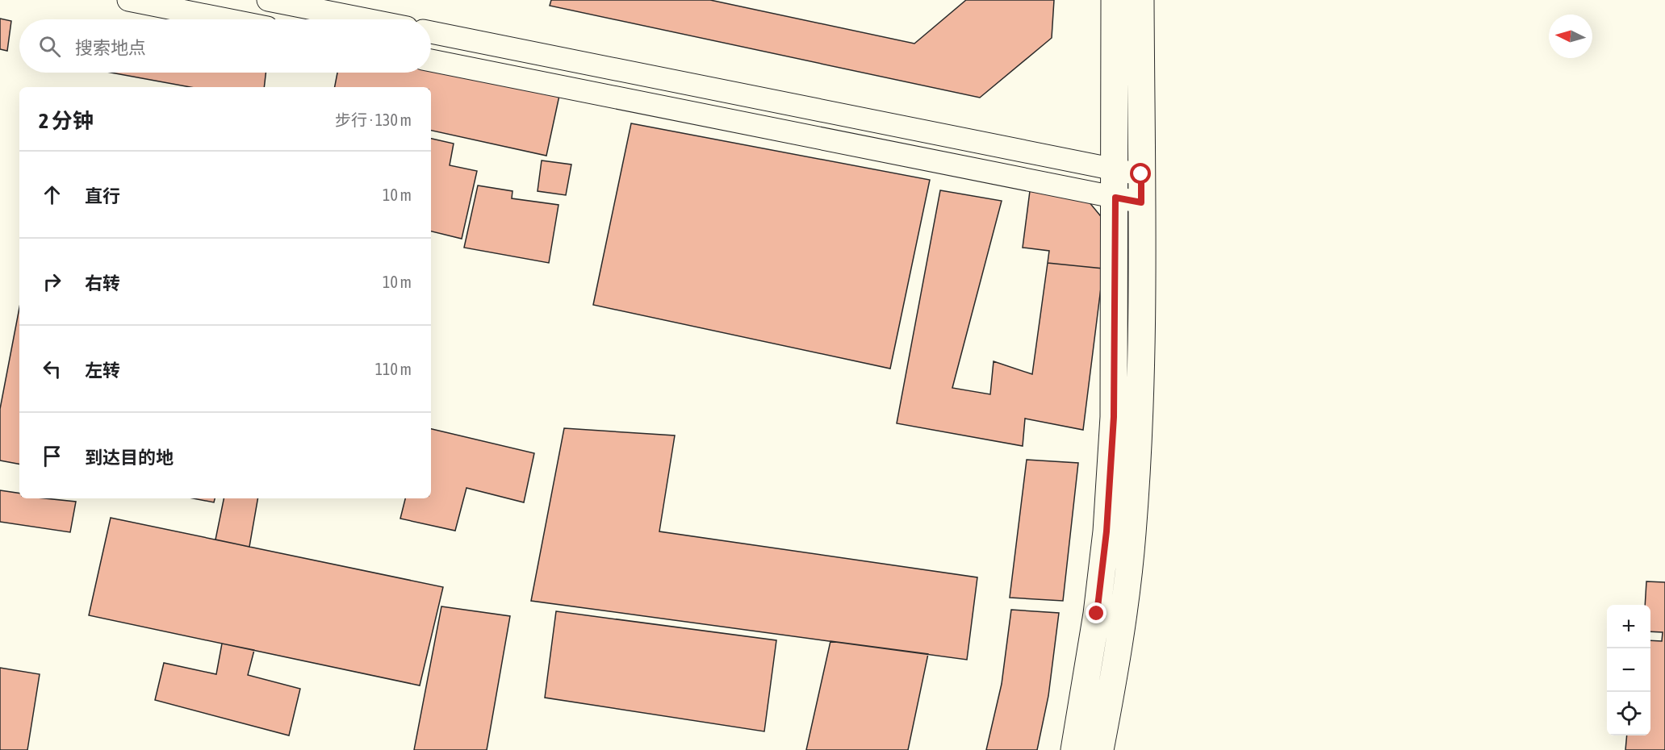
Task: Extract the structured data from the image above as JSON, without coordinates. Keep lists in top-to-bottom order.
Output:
{
  "north": "left",
  "page": {
    "search": "搜索地点",
    "heading": ["2 分钟", "步行 · 130 m"],
    "list": [
      ["直行", "10 m"],
      ["右转", "10 m"],
      ["左转", "110 m"],
      "到达目的地"
    ],
    "map_buttons": ["+", "−"]
  }
}
